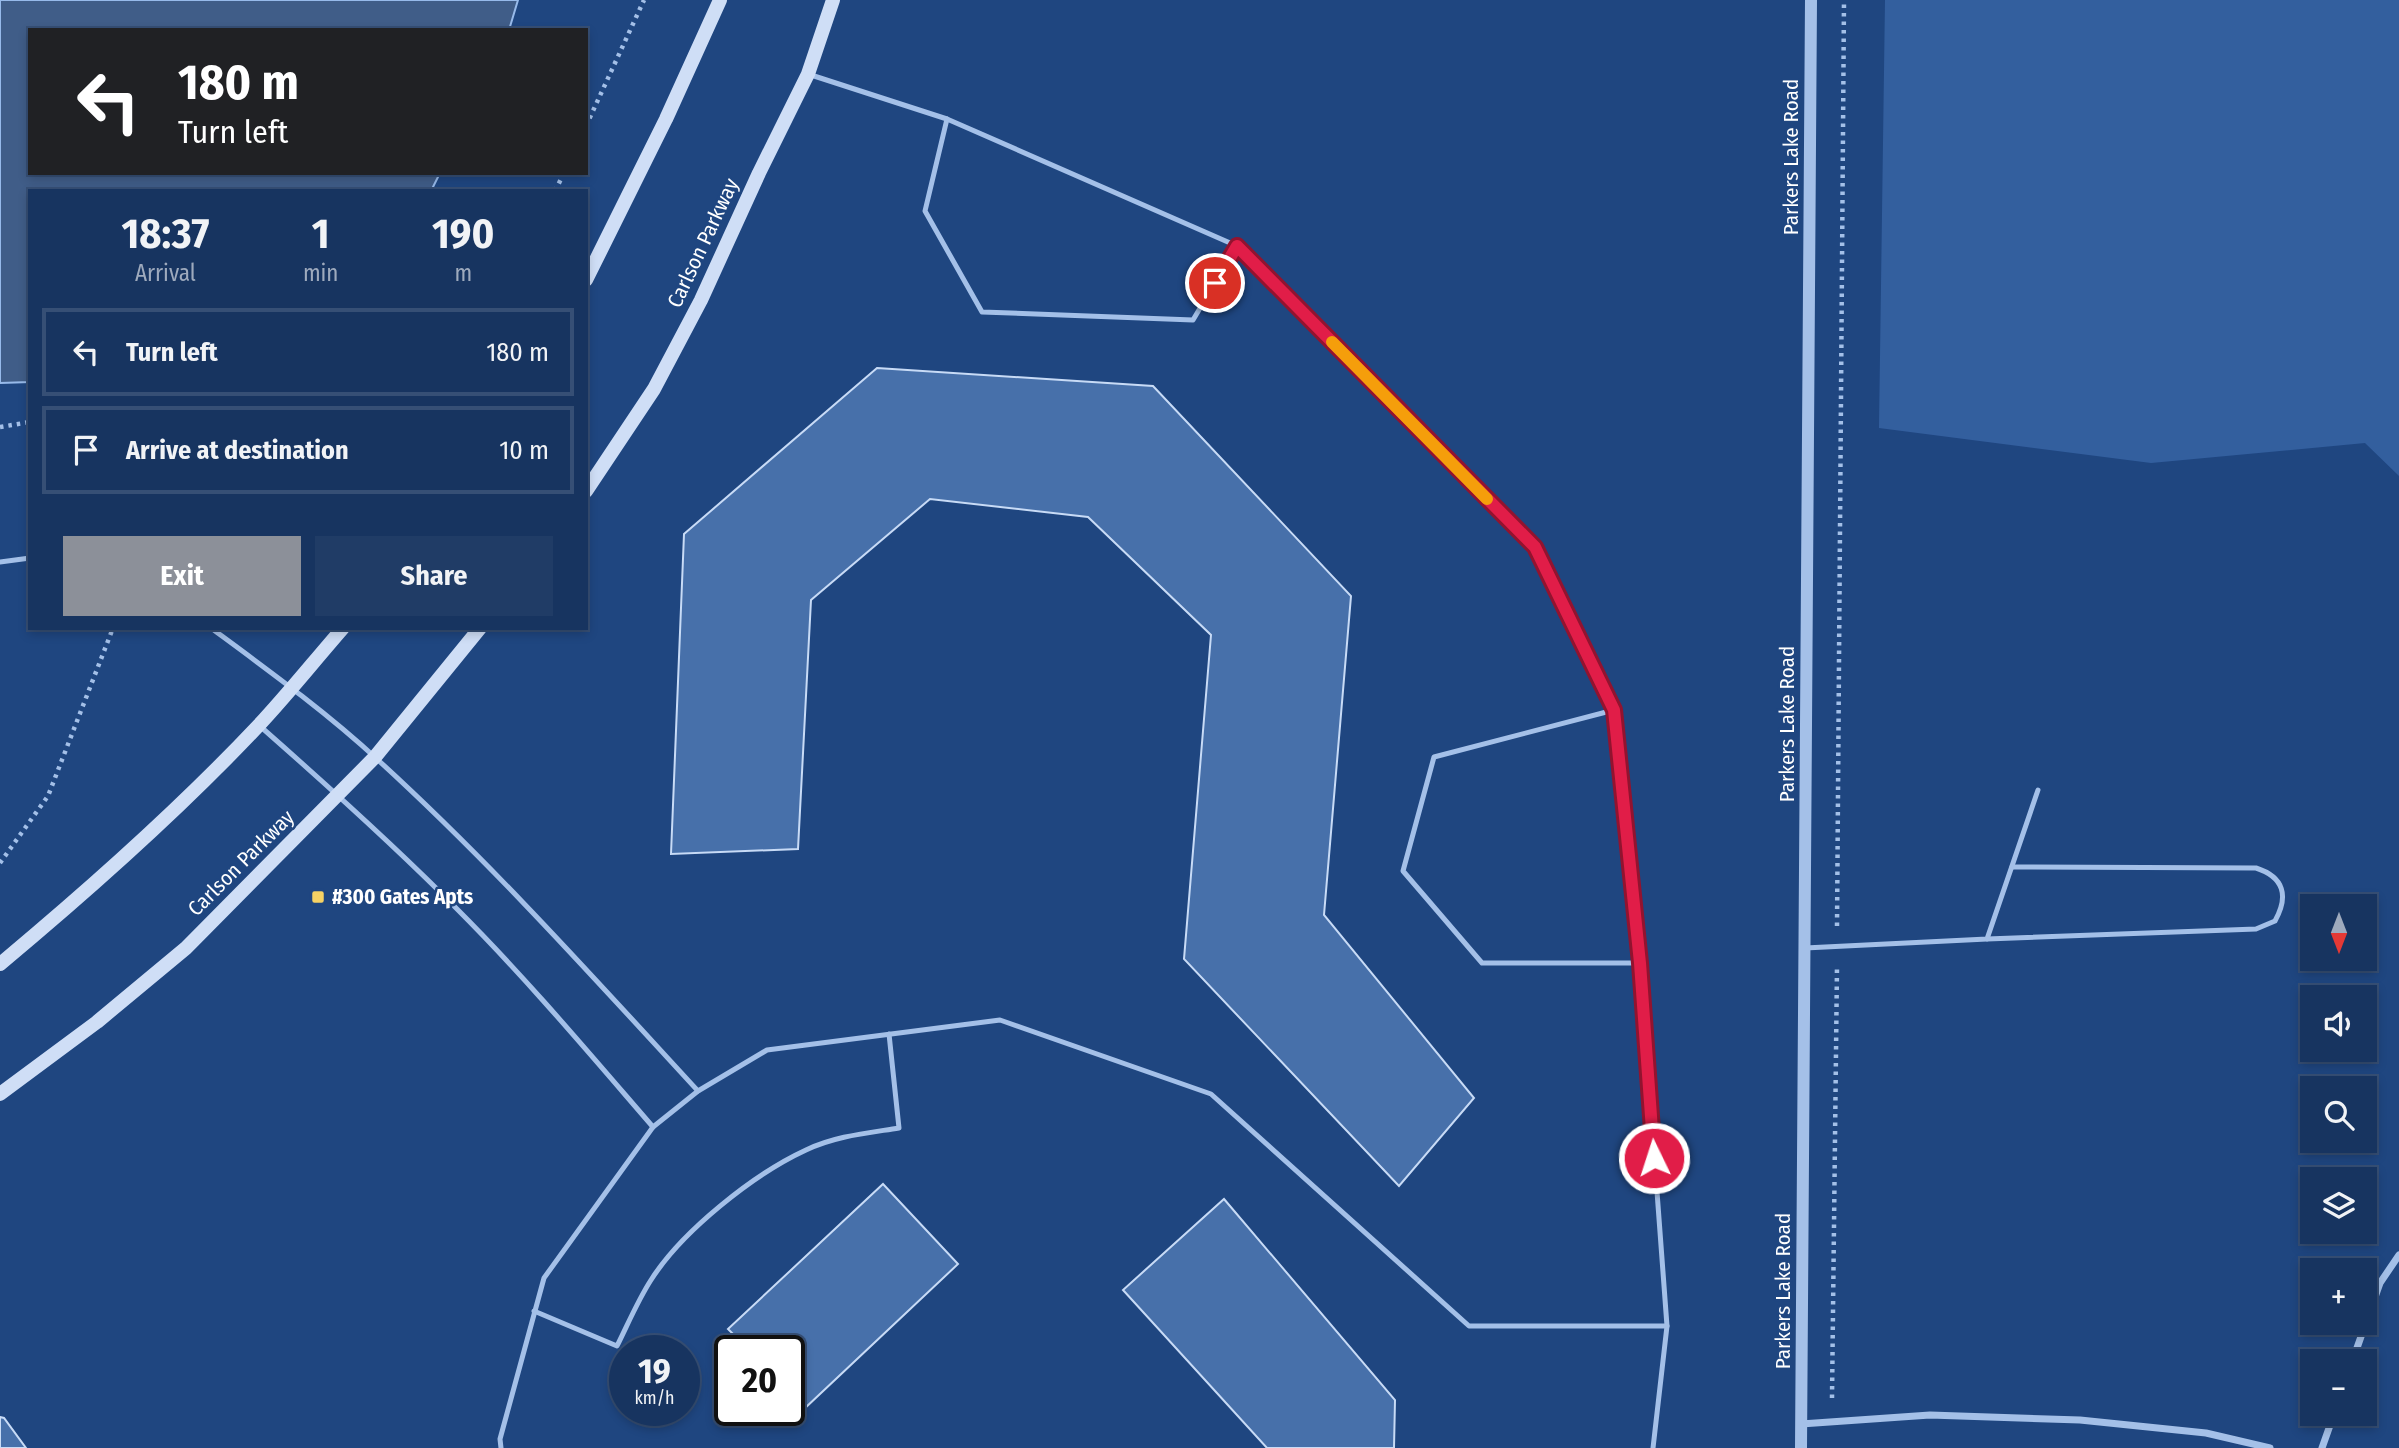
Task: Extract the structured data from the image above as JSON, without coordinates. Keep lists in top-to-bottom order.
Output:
{
  "streets": {
    "main road": ["Carlson Parkway"],
    "street": ["Parkers Lake Road"]
  },
  "places": {
    "transit": ["#300 Gates Apts"]
  },
  "north": "bottom",
  "page": {
    "turn": ["180 m", "Turn left"],
    "eta": [
      "18:37",
      "Arrival",
      "1",
      "min",
      "190",
      "m"
    ],
    "list": [
      {
        "name": "Turn left",
        "value": "180 m"
      },
      {
        "name": "Arrive at destination",
        "value": "10 m"
      }
    ],
    "buttons": ["Exit", "Share"],
    "map_buttons": ["+", "−"],
    "speed": "19 km/h",
    "limit": "20"
  }
}
